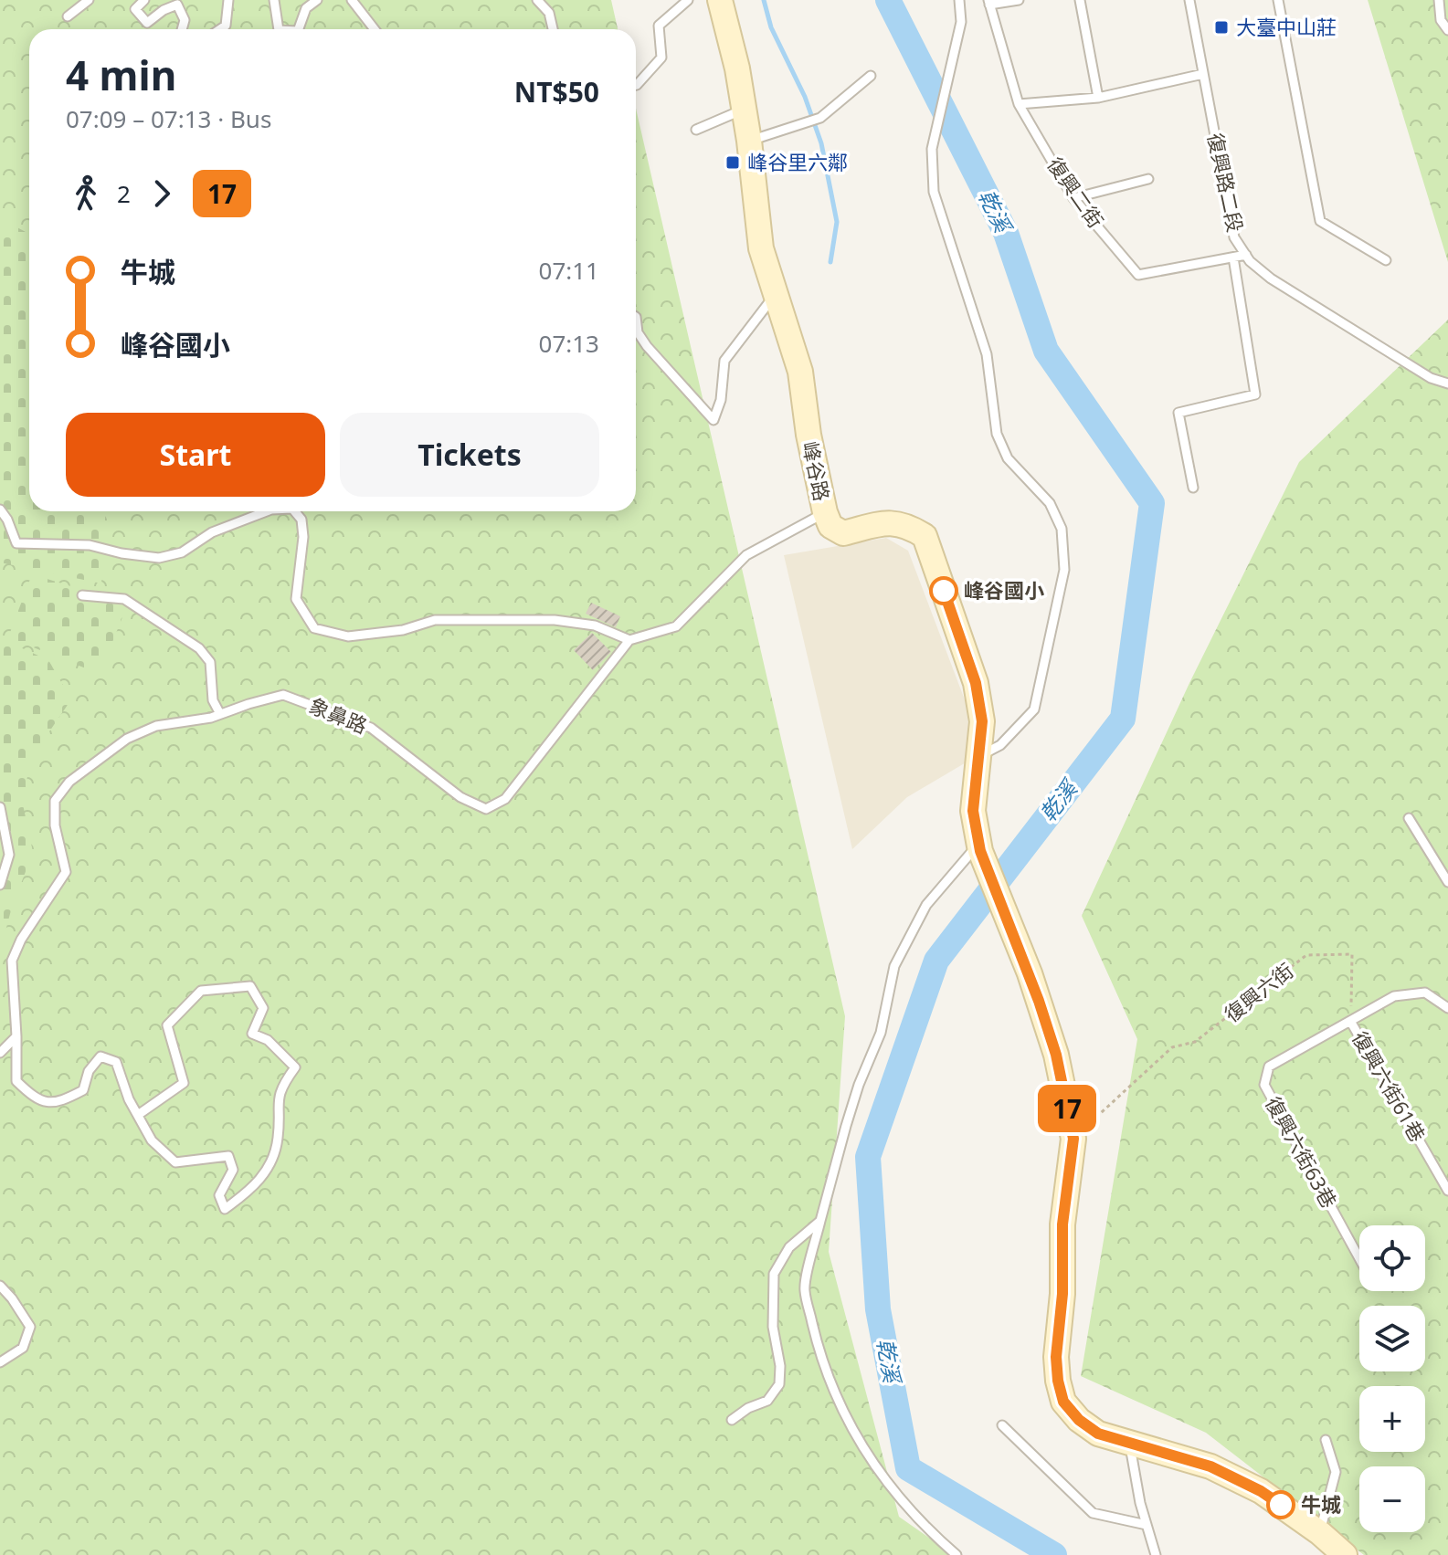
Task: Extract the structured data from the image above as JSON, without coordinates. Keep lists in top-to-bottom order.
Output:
{
  "streets": {
    "street": ["峰谷路"],
    "lane": [
      "復興路二段",
      "復興二街",
      "象鼻路",
      "復興六街61巷",
      "復興六街63巷"
    ],
    "path": ["復興六街"]
  },
  "crossings": [
    ["復興路二段", "復興二街"],
    ["峰谷路", "復興六街"],
    ["復興六街", "復興六街61巷"],
    ["復興六街", "復興六街63巷"],
    ["復興六街61巷", "復興六街63巷"]
  ],
  "water": ["乾溪"],
  "places": {
    "transit": ["大臺中山莊", "峰谷里六鄰"],
    "other": ["峰谷國小", "牛城"]
  },
  "lines": ["bus line 17"],
  "page": {
    "on_map": "17",
    "heading": ["4 min", "07:09 – 07:13 · Bus", "NT$50"],
    "legs": ["2", "17"],
    "list": [
      {
        "name": "牛城",
        "value": "07:11"
      },
      {
        "name": "峰谷國小",
        "value": "07:13"
      }
    ],
    "buttons": ["Start", "Tickets"],
    "map_buttons": ["+", "−"]
  }
}
